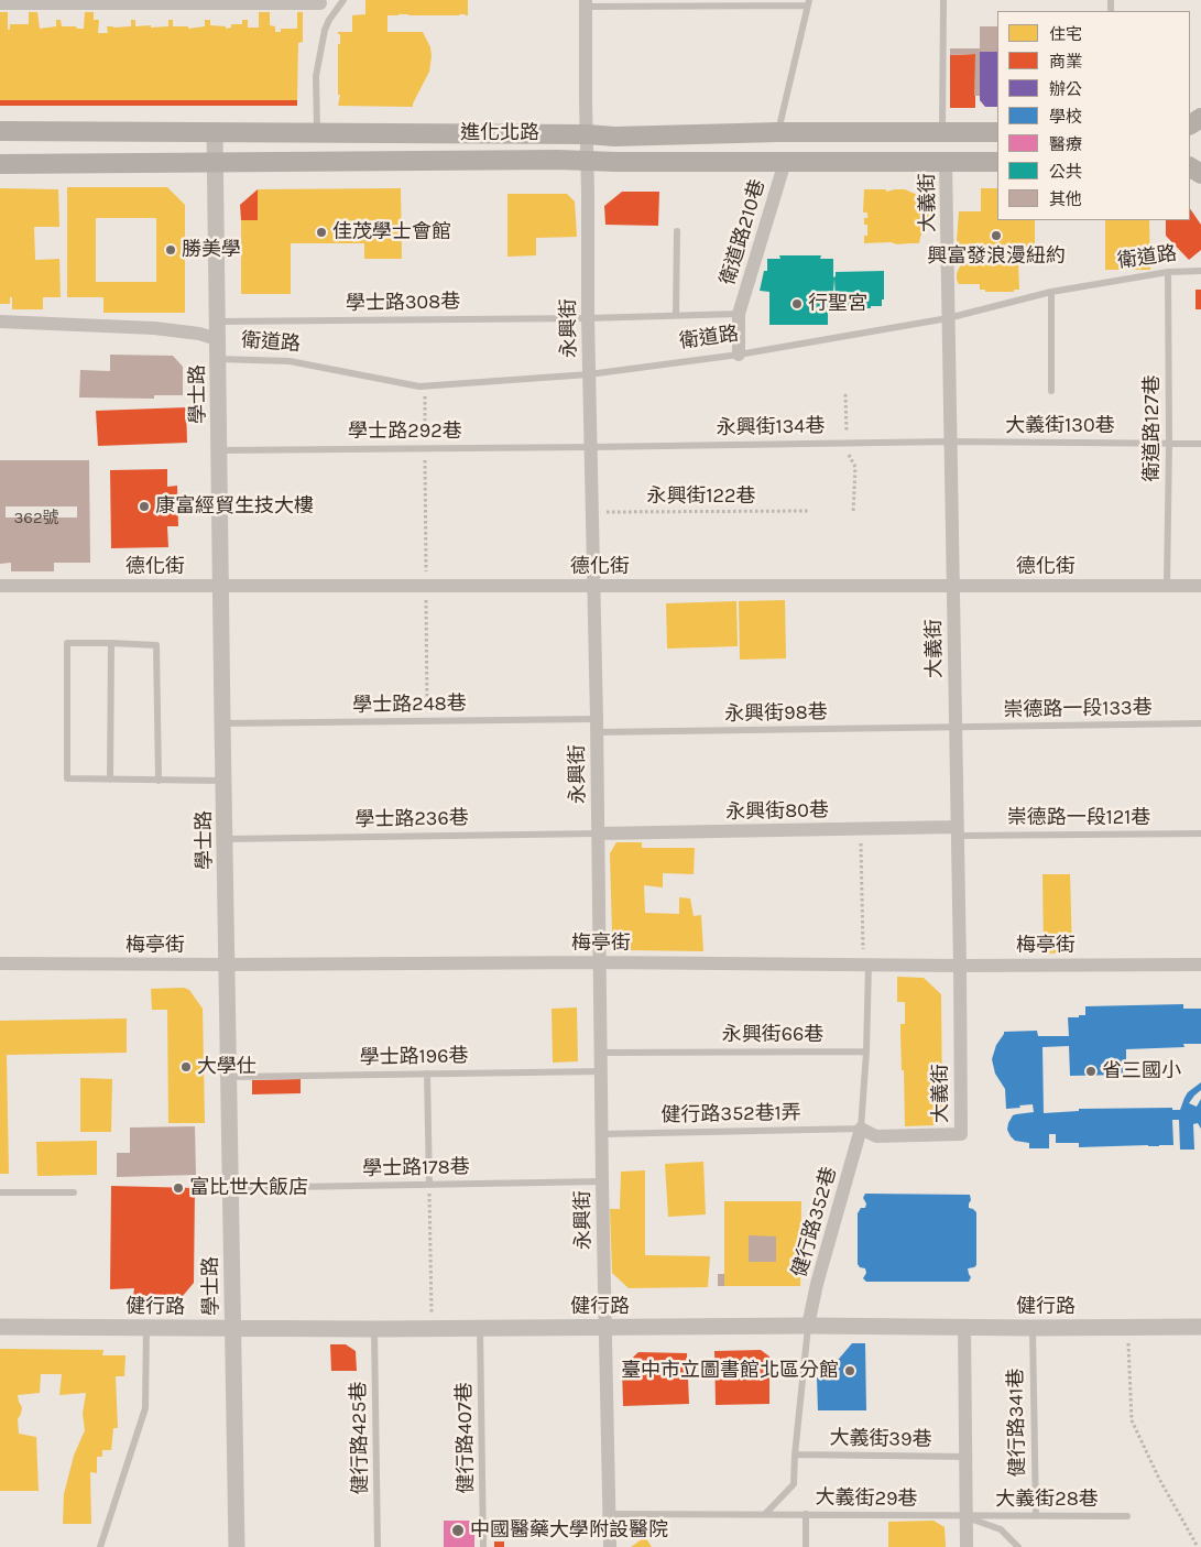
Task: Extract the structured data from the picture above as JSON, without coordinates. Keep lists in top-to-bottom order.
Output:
{
  "streets": {
    "main road": ["進化北路"],
    "street": [
      "大義街",
      "衛道路210巷",
      "衛道路",
      "永興街",
      "學士路",
      "德化街",
      "永興街80巷",
      "梅亭街",
      "健行路352巷",
      "健行路"
    ],
    "lane": [
      "學士路308巷",
      "大義街130巷",
      "永興街134巷",
      "衛道路127巷",
      "學士路292巷",
      "學士路248巷",
      "崇德路一段133巷",
      "永興街98巷",
      "崇德路一段121巷",
      "學士路236巷",
      "永興街66巷",
      "學士路196巷",
      "健行路352巷1弄",
      "學士路178巷",
      "健行路341巷",
      "健行路425巷",
      "健行路407巷",
      "大義街39巷",
      "大義街29巷",
      "大義街28巷"
    ],
    "path": ["永興街122巷"]
  },
  "crossings": [
    ["進化北路", "大義街"],
    ["進化北路", "衛道路210巷"],
    ["進化北路", "永興街"],
    ["進化北路", "學士路"],
    ["大義街", "衛道路"],
    ["大義街", "大義街130巷"],
    ["大義街", "永興街134巷"],
    ["大義街", "德化街"],
    ["大義街", "崇德路一段133巷"],
    ["大義街", "永興街98巷"],
    ["大義街", "永興街80巷"],
    ["大義街", "崇德路一段121巷"],
    ["大義街", "梅亭街"],
    ["大義街", "健行路352巷1弄"],
    ["大義街", "健行路352巷"],
    ["衛道路210巷", "衛道路"],
    ["衛道路210巷", "學士路308巷"],
    ["衛道路210巷", "永興街"],
    ["衛道路", "永興街"],
    ["衛道路", "學士路"],
    ["衛道路", "衛道路127巷"],
    ["學士路308巷", "永興街"],
    ["學士路308巷", "學士路"],
    ["永興街", "永興街134巷"],
    ["永興街", "學士路292巷"],
    ["永興街", "永興街122巷"],
    ["永興街", "德化街"],
    ["永興街", "學士路248巷"],
    ["永興街", "永興街98巷"],
    ["永興街", "永興街80巷"],
    ["永興街", "學士路236巷"],
    ["永興街", "梅亭街"],
    ["永興街", "永興街66巷"],
    ["永興街", "學士路196巷"],
    ["永興街", "健行路352巷1弄"],
    ["永興街", "學士路178巷"],
    ["永興街", "健行路"],
    ["永興街", "大義街29巷"],
    ["學士路", "學士路292巷"],
    ["學士路", "德化街"],
    ["學士路", "學士路248巷"],
    ["學士路", "學士路236巷"],
    ["學士路", "梅亭街"],
    ["學士路", "學士路196巷"],
    ["學士路", "學士路178巷"],
    ["學士路", "健行路"],
    ["大義街130巷", "永興街134巷"],
    ["大義街130巷", "衛道路127巷"],
    ["永興街134巷", "學士路292巷"],
    ["衛道路127巷", "德化街"],
    ["學士路248巷", "永興街98巷"],
    ["崇德路一段133巷", "永興街98巷"],
    ["永興街80巷", "崇德路一段121巷"],
    ["永興街80巷", "學士路236巷"],
    ["健行路352巷1弄", "健行路352巷"],
    ["健行路352巷", "健行路"],
    ["健行路352巷", "大義街29巷"],
    ["健行路", "健行路341巷"],
    ["健行路", "健行路425巷"],
    ["健行路", "健行路407巷"],
    ["健行路", "大義街29巷"],
    ["健行路341巷", "大義街28巷"],
    ["大義街39巷", "大義街29巷"],
    ["大義街29巷", "大義街28巷"]
  ],
  "places": [
    "佳茂學士會館",
    "興富發浪漫紐約",
    "勝美學",
    "行聖宮",
    "康富經貿生技大樓",
    "大學仕",
    "省三國小",
    "富比世大飯店",
    "臺中市立圖書館北區分館",
    "中國醫藥大學附設醫院"
  ],
  "house_numbers": ["362號"],
  "legend": [
    "住宅",
    "商業",
    "辦公",
    "學校",
    "醫療",
    "公共",
    "其他"
  ]
}
